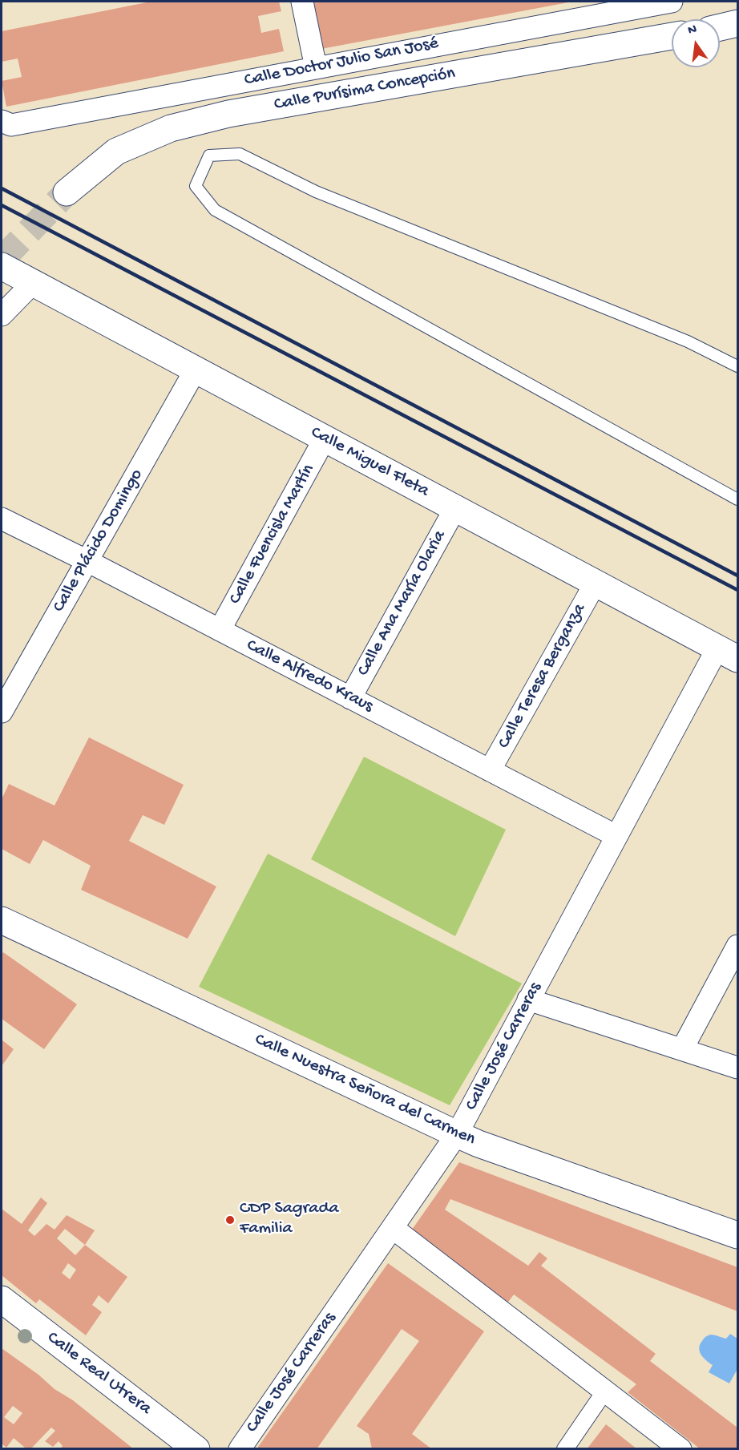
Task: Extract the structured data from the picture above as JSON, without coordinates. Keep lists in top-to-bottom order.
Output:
{
  "streets": {
    "street": [
      "Calle Doctor Julio San José",
      "Calle Purísima Concepción",
      "Calle Miguel Fleta",
      "Calle Fuencisla Martín",
      "Calle Plácido Domingo",
      "Calle Ana María Olaria",
      "Calle Alfredo Kraus",
      "Calle Teresa Berganza",
      "Calle José Carreras",
      "Calle Nuestra Señora del Carmen",
      "Calle Real Utrera"
    ]
  },
  "crossings": [
    ["Calle Miguel Fleta", "Calle Fuencisla Martín"],
    ["Calle Miguel Fleta", "Calle Plácido Domingo"],
    ["Calle Miguel Fleta", "Calle Ana María Olaria"],
    ["Calle Miguel Fleta", "Calle Teresa Berganza"],
    ["Calle Miguel Fleta", "Calle José Carreras"],
    ["Calle Fuencisla Martín", "Calle Alfredo Kraus"],
    ["Calle Plácido Domingo", "Calle Alfredo Kraus"],
    ["Calle Ana María Olaria", "Calle Alfredo Kraus"],
    ["Calle Alfredo Kraus", "Calle Teresa Berganza"],
    ["Calle Alfredo Kraus", "Calle José Carreras"],
    ["Calle José Carreras", "Calle Nuestra Señora del Carmen"]
  ],
  "places": ["CDP Sagrada Familia"],
  "north": "top"
}
